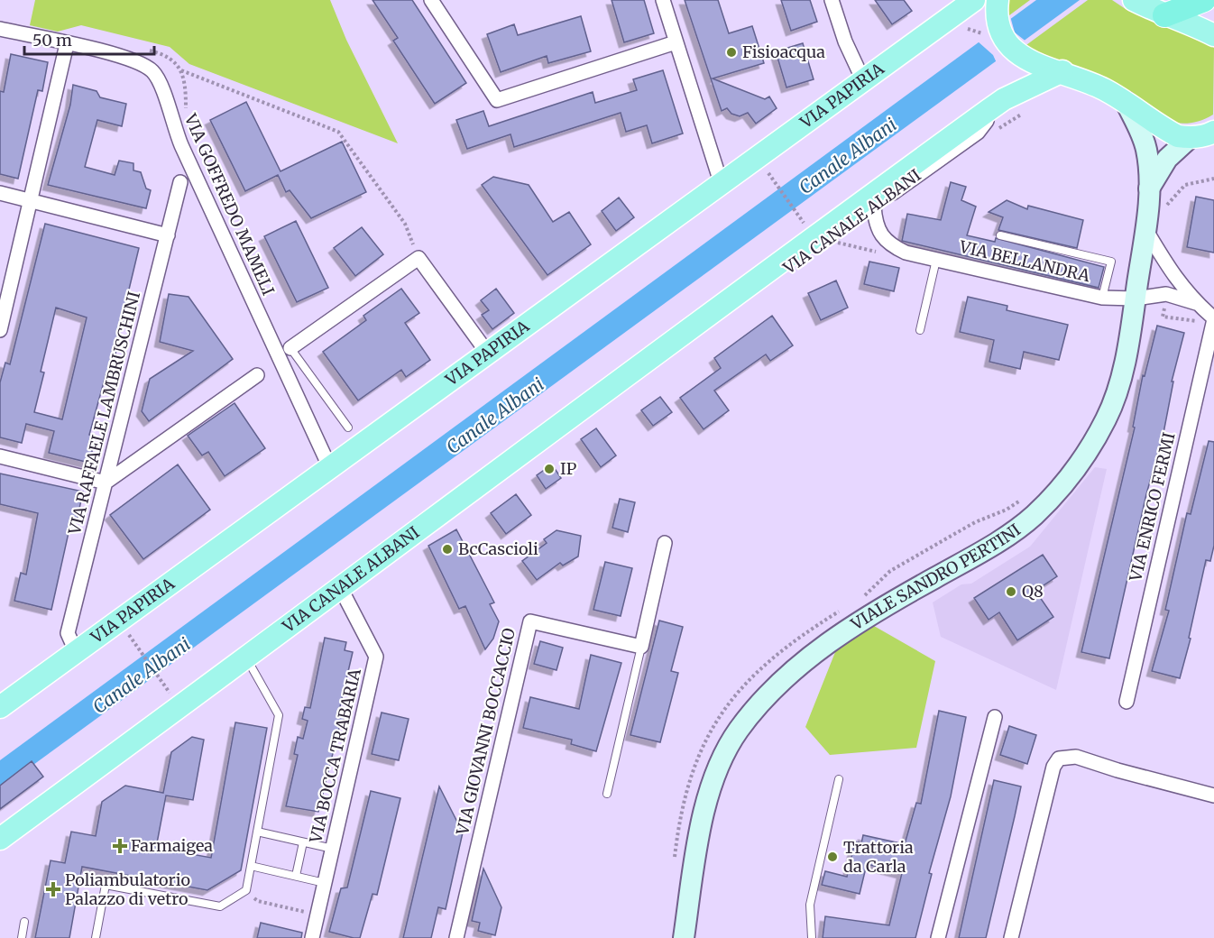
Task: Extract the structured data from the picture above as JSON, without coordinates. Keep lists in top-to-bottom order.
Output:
{
  "streets": {
    "main road": ["VIA PAPIRIA", "VIA CANALE ALBANI", "VIALE SANDRO PERTINI"],
    "street": [
      "VIA GOFFREDO MAMELI",
      "VIA BELLANDRA",
      "VIA RAFFAELE LAMBRUSCHINI",
      "VIA ENRICO FERMI",
      "VIA GIOVANNI BOCCACCIO",
      "VIA BOCCA TRABARIA"
    ]
  },
  "crossings": [
    ["VIA PAPIRIA", "VIA GOFFREDO MAMELI"],
    ["VIA PAPIRIA", "VIA RAFFAELE LAMBRUSCHINI"],
    ["VIA CANALE ALBANI", "VIA BELLANDRA"],
    ["VIA CANALE ALBANI", "VIA BOCCA TRABARIA"],
    ["VIA BELLANDRA", "VIA ENRICO FERMI"],
    ["VIA BELLANDRA", "VIALE SANDRO PERTINI"]
  ],
  "water": ["Canale Albani"],
  "places": {
    "other": [
      "Fisioacqua",
      "IP",
      "BcCascioli",
      "Q8",
      "Trattoria da Carla"
    ],
    "health": ["Farmaigea", "Poliambulatorio Palazzo di vetro"]
  },
  "scale_bar": "50 m"
}
